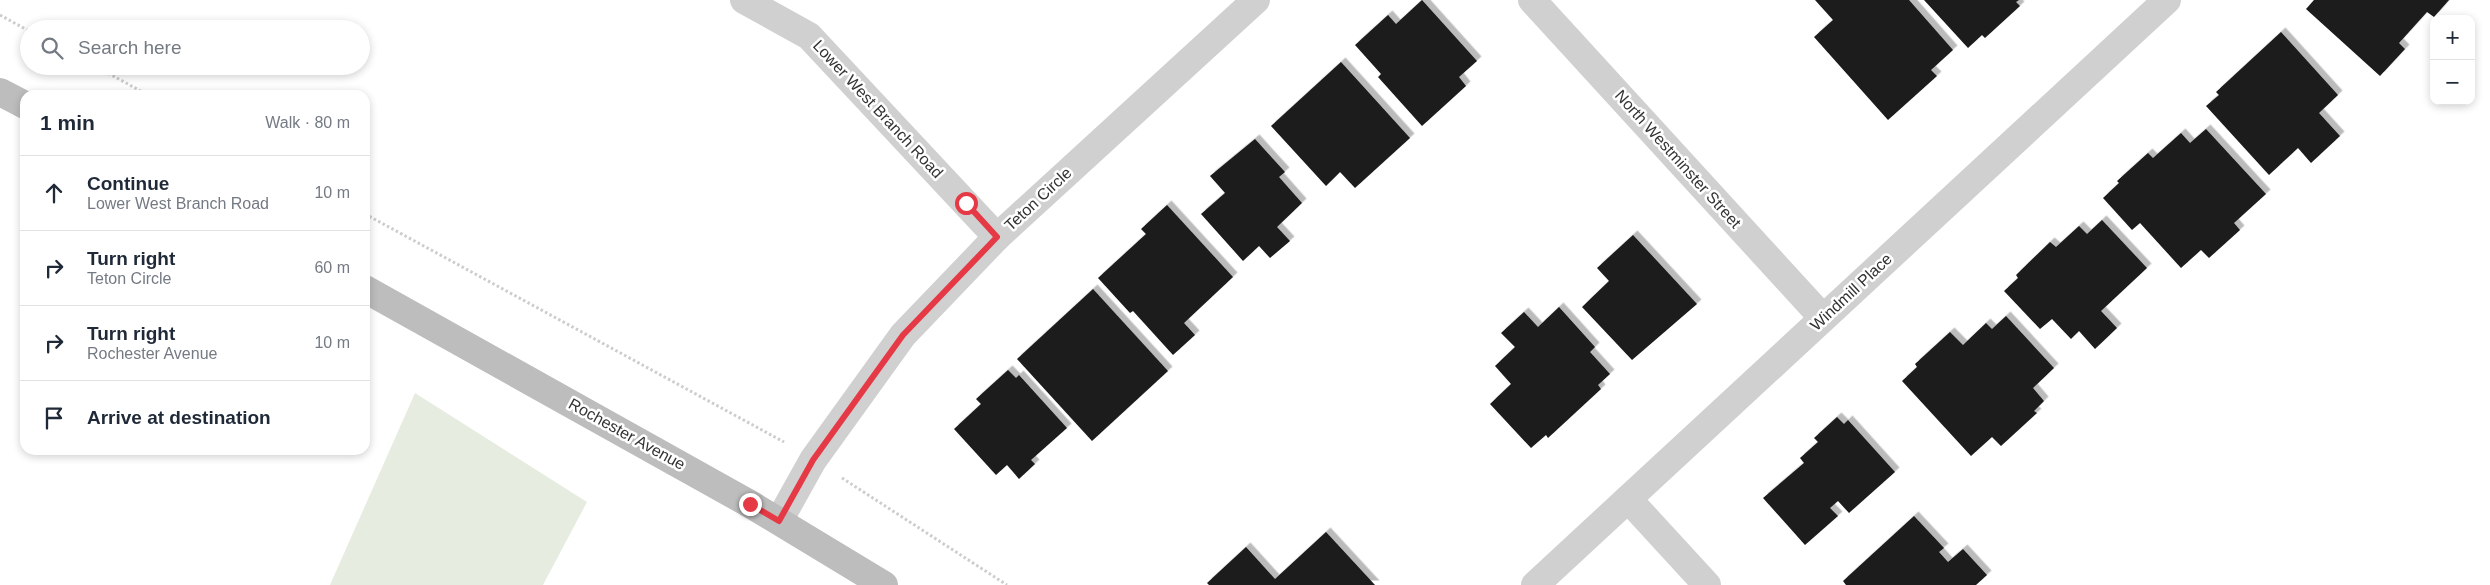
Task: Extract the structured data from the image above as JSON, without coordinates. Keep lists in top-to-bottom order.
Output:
{
  "streets": {
    "main road": ["Rochester Avenue"],
    "street": [
      "Lower West Branch Road",
      "North Westminster Street",
      "Teton Circle",
      "Windmill Place"
    ]
  },
  "crossings": [
    ["Lower West Branch Road", "Teton Circle"],
    ["North Westminster Street", "Windmill Place"],
    ["Teton Circle", "Rochester Avenue"]
  ],
  "page": {
    "map_buttons": ["+", "−"],
    "search": "Search here",
    "heading": ["1 min", "Walk · 80 m"],
    "list": [
      ["Continue", "Lower West Branch Road", "10 m"],
      ["Turn right", "Teton Circle", "60 m"],
      ["Turn right", "Rochester Avenue", "10 m"],
      "Arrive at destination"
    ]
  }
}
